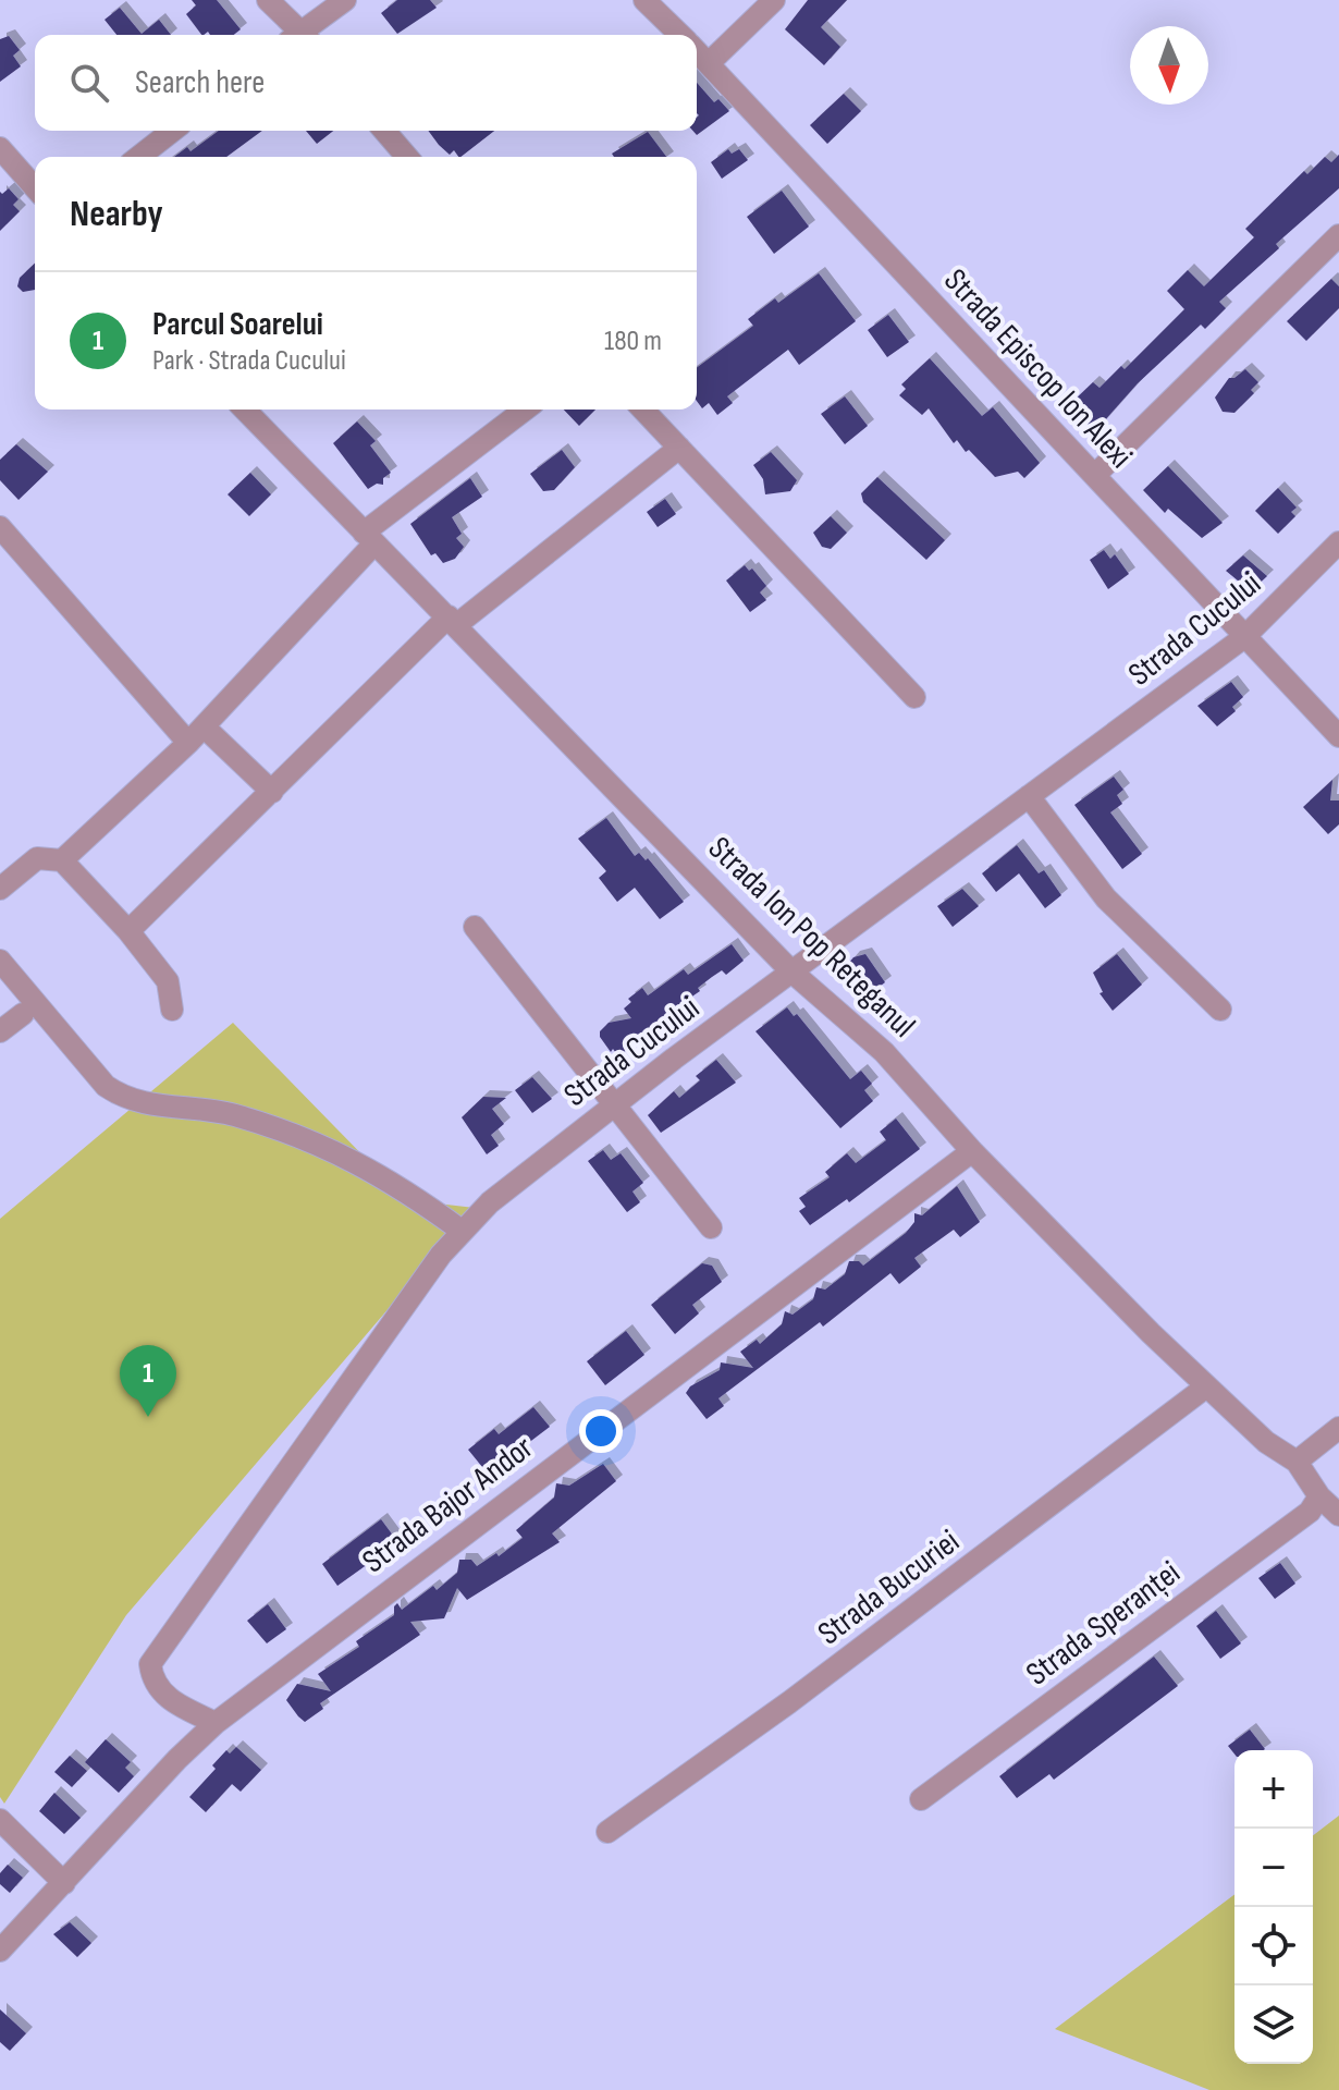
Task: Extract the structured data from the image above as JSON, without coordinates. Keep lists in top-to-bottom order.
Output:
{
  "streets": {
    "street": [
      "Strada Episcop Ion Alexi",
      "Strada Cucului",
      "Strada Ion Pop Reteganul",
      "Strada Bajor Andor",
      "Strada Bucuriei",
      "Strada Speranței"
    ]
  },
  "crossings": [
    ["Strada Episcop Ion Alexi", "Strada Cucului"],
    ["Strada Cucului", "Strada Ion Pop Reteganul"],
    ["Strada Cucului", "Strada Bajor Andor"],
    ["Strada Ion Pop Reteganul", "Strada Bajor Andor"],
    ["Strada Ion Pop Reteganul", "Strada Bucuriei"],
    ["Strada Ion Pop Reteganul", "Strada Speranței"]
  ],
  "north": "bottom",
  "page": {
    "search": "Search here",
    "heading": "Nearby",
    "list": [
      {
        "mark": "1",
        "name": "Parcul Soarelui",
        "note": "Park · Strada Cucului",
        "value": "180 m"
      }
    ],
    "pins": "1",
    "map_buttons": ["+", "−"]
  }
}
